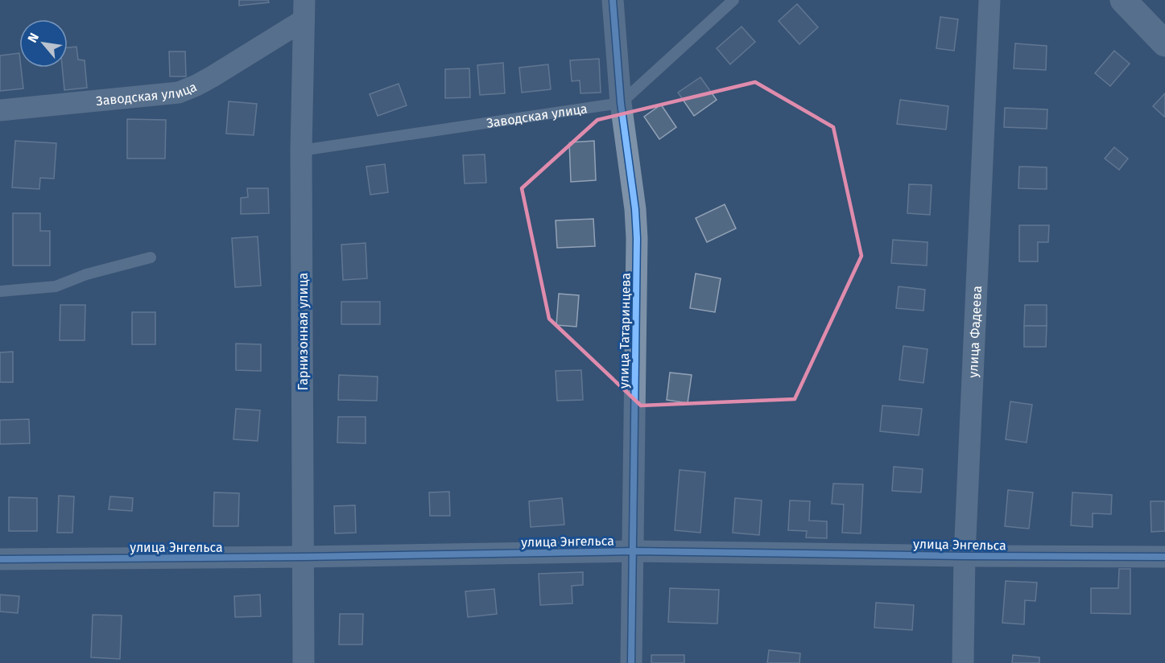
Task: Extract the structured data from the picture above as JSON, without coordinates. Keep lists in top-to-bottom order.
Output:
{
  "streets": {
    "street": [
      "Заводская улица",
      "улица Татаринцева",
      "Гарнизонная улица",
      "улица Фадеева",
      "улица Энгельса"
    ]
  },
  "crossings": [
    ["Заводская улица", "улица Татаринцева"],
    ["Заводская улица", "Гарнизонная улица"],
    ["улица Татаринцева", "улица Энгельса"],
    ["Гарнизонная улица", "улица Энгельса"],
    ["улица Фадеева", "улица Энгельса"]
  ],
  "north": "top left"
}
